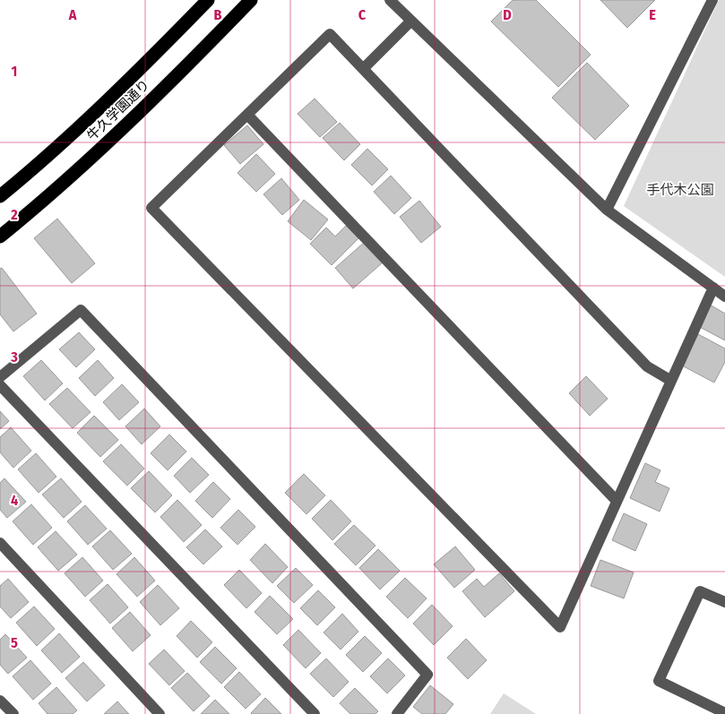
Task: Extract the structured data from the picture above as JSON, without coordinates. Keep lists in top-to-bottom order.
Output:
{
  "streets": {
    "highway": ["牛久学園通り"]
  },
  "parks": ["手代木公園"],
  "grid": {
    "columns": [
      "A",
      "B",
      "C",
      "D",
      "E"
    ],
    "rows": [
      "1",
      "2",
      "3",
      "4",
      "5"
    ]
  }
}
